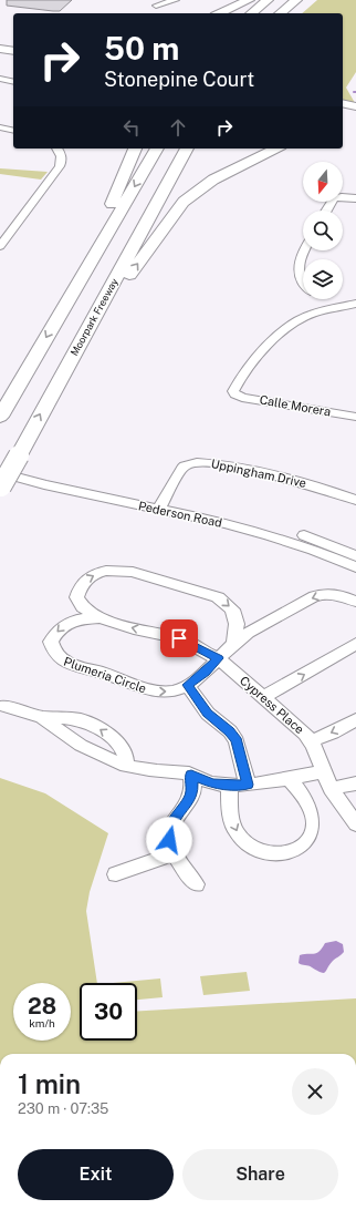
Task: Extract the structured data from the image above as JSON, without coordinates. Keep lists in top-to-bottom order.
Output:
{
  "streets": {
    "highway": ["Moorpark Freeway"],
    "street": [
      "Calle Morera",
      "Uppingham Drive",
      "Pederson Road",
      "Plumeria Circle",
      "Cypress Place"
    ]
  },
  "crossings": [
    ["Moorpark Freeway", "Pederson Road"],
    ["Uppingham Drive", "Pederson Road"],
    ["Plumeria Circle", "Cypress Place"]
  ],
  "north": "bottom",
  "page": {
    "turn": ["50 m", "Stonepine Court"],
    "speed": "28 km/h",
    "limit": "30",
    "heading": ["1 min", "230 m · 07:35"],
    "buttons": ["Exit", "Share"]
  }
}
